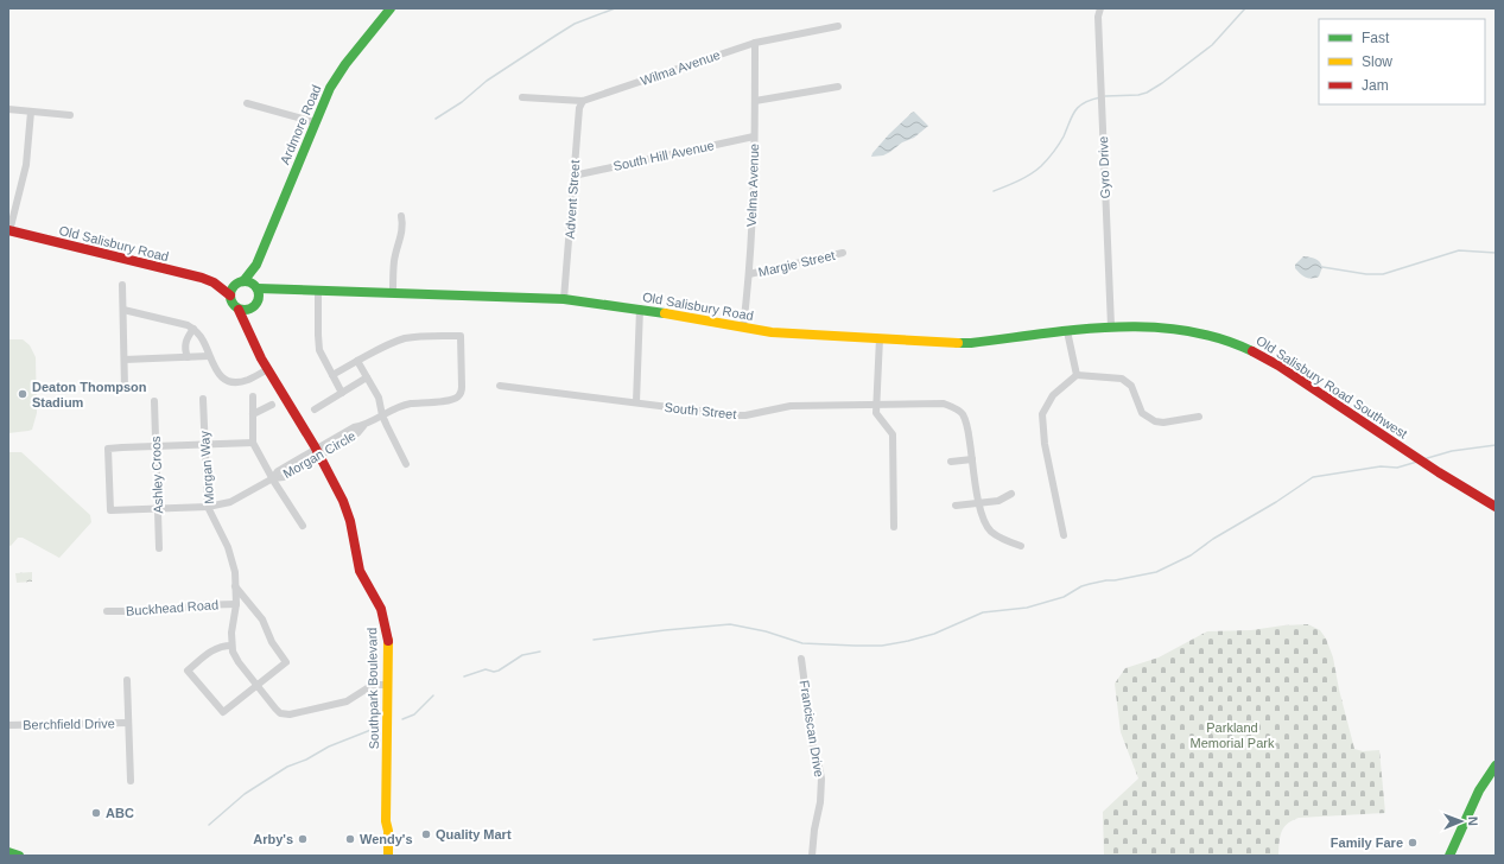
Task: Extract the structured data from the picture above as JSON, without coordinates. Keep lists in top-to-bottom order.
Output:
{
  "streets": {
    "main road": [
      "Ardmore Road",
      "Old Salisbury Road",
      "Old Salisbury Road Southwest",
      "Southpark Boulevard"
    ],
    "street": [
      "Wilma Avenue",
      "South Hill Avenue",
      "Gyro Drive",
      "Velma Avenue",
      "Advent Street",
      "Margie Street",
      "South Street",
      "Morgan Circle",
      "Morgan Way",
      "Ashley Croos",
      "Buckhead Road",
      "Berchfield Drive",
      "Franciscan Drive"
    ]
  },
  "crossings": [
    ["Wilma Avenue", "Velma Avenue"],
    ["Wilma Avenue", "Advent Street"],
    ["Ardmore Road", "Old Salisbury Road"],
    ["Ardmore Road", "Southpark Boulevard"],
    ["South Hill Avenue", "Velma Avenue"],
    ["South Hill Avenue", "Advent Street"],
    ["Gyro Drive", "Old Salisbury Road"],
    ["Gyro Drive", "Old Salisbury Road Southwest"],
    ["Velma Avenue", "Old Salisbury Road"],
    ["Velma Avenue", "Margie Street"],
    ["Advent Street", "Old Salisbury Road"],
    ["Old Salisbury Road", "Old Salisbury Road Southwest"],
    ["Old Salisbury Road", "Southpark Boulevard"],
    ["Morgan Circle", "Morgan Way"],
    ["Morgan Circle", "Ashley Croos"],
    ["Morgan Circle", "Southpark Boulevard"],
    ["Morgan Way", "Buckhead Road"]
  ],
  "parks": ["Parkland Memorial Park"],
  "places": [
    "Deaton Thompson Stadium",
    "ABC",
    "Quality Mart",
    "Arby's",
    "Wendy's",
    "Family Fare"
  ],
  "legend": ["Fast", "Slow", "Jam"],
  "north": "right"
}
